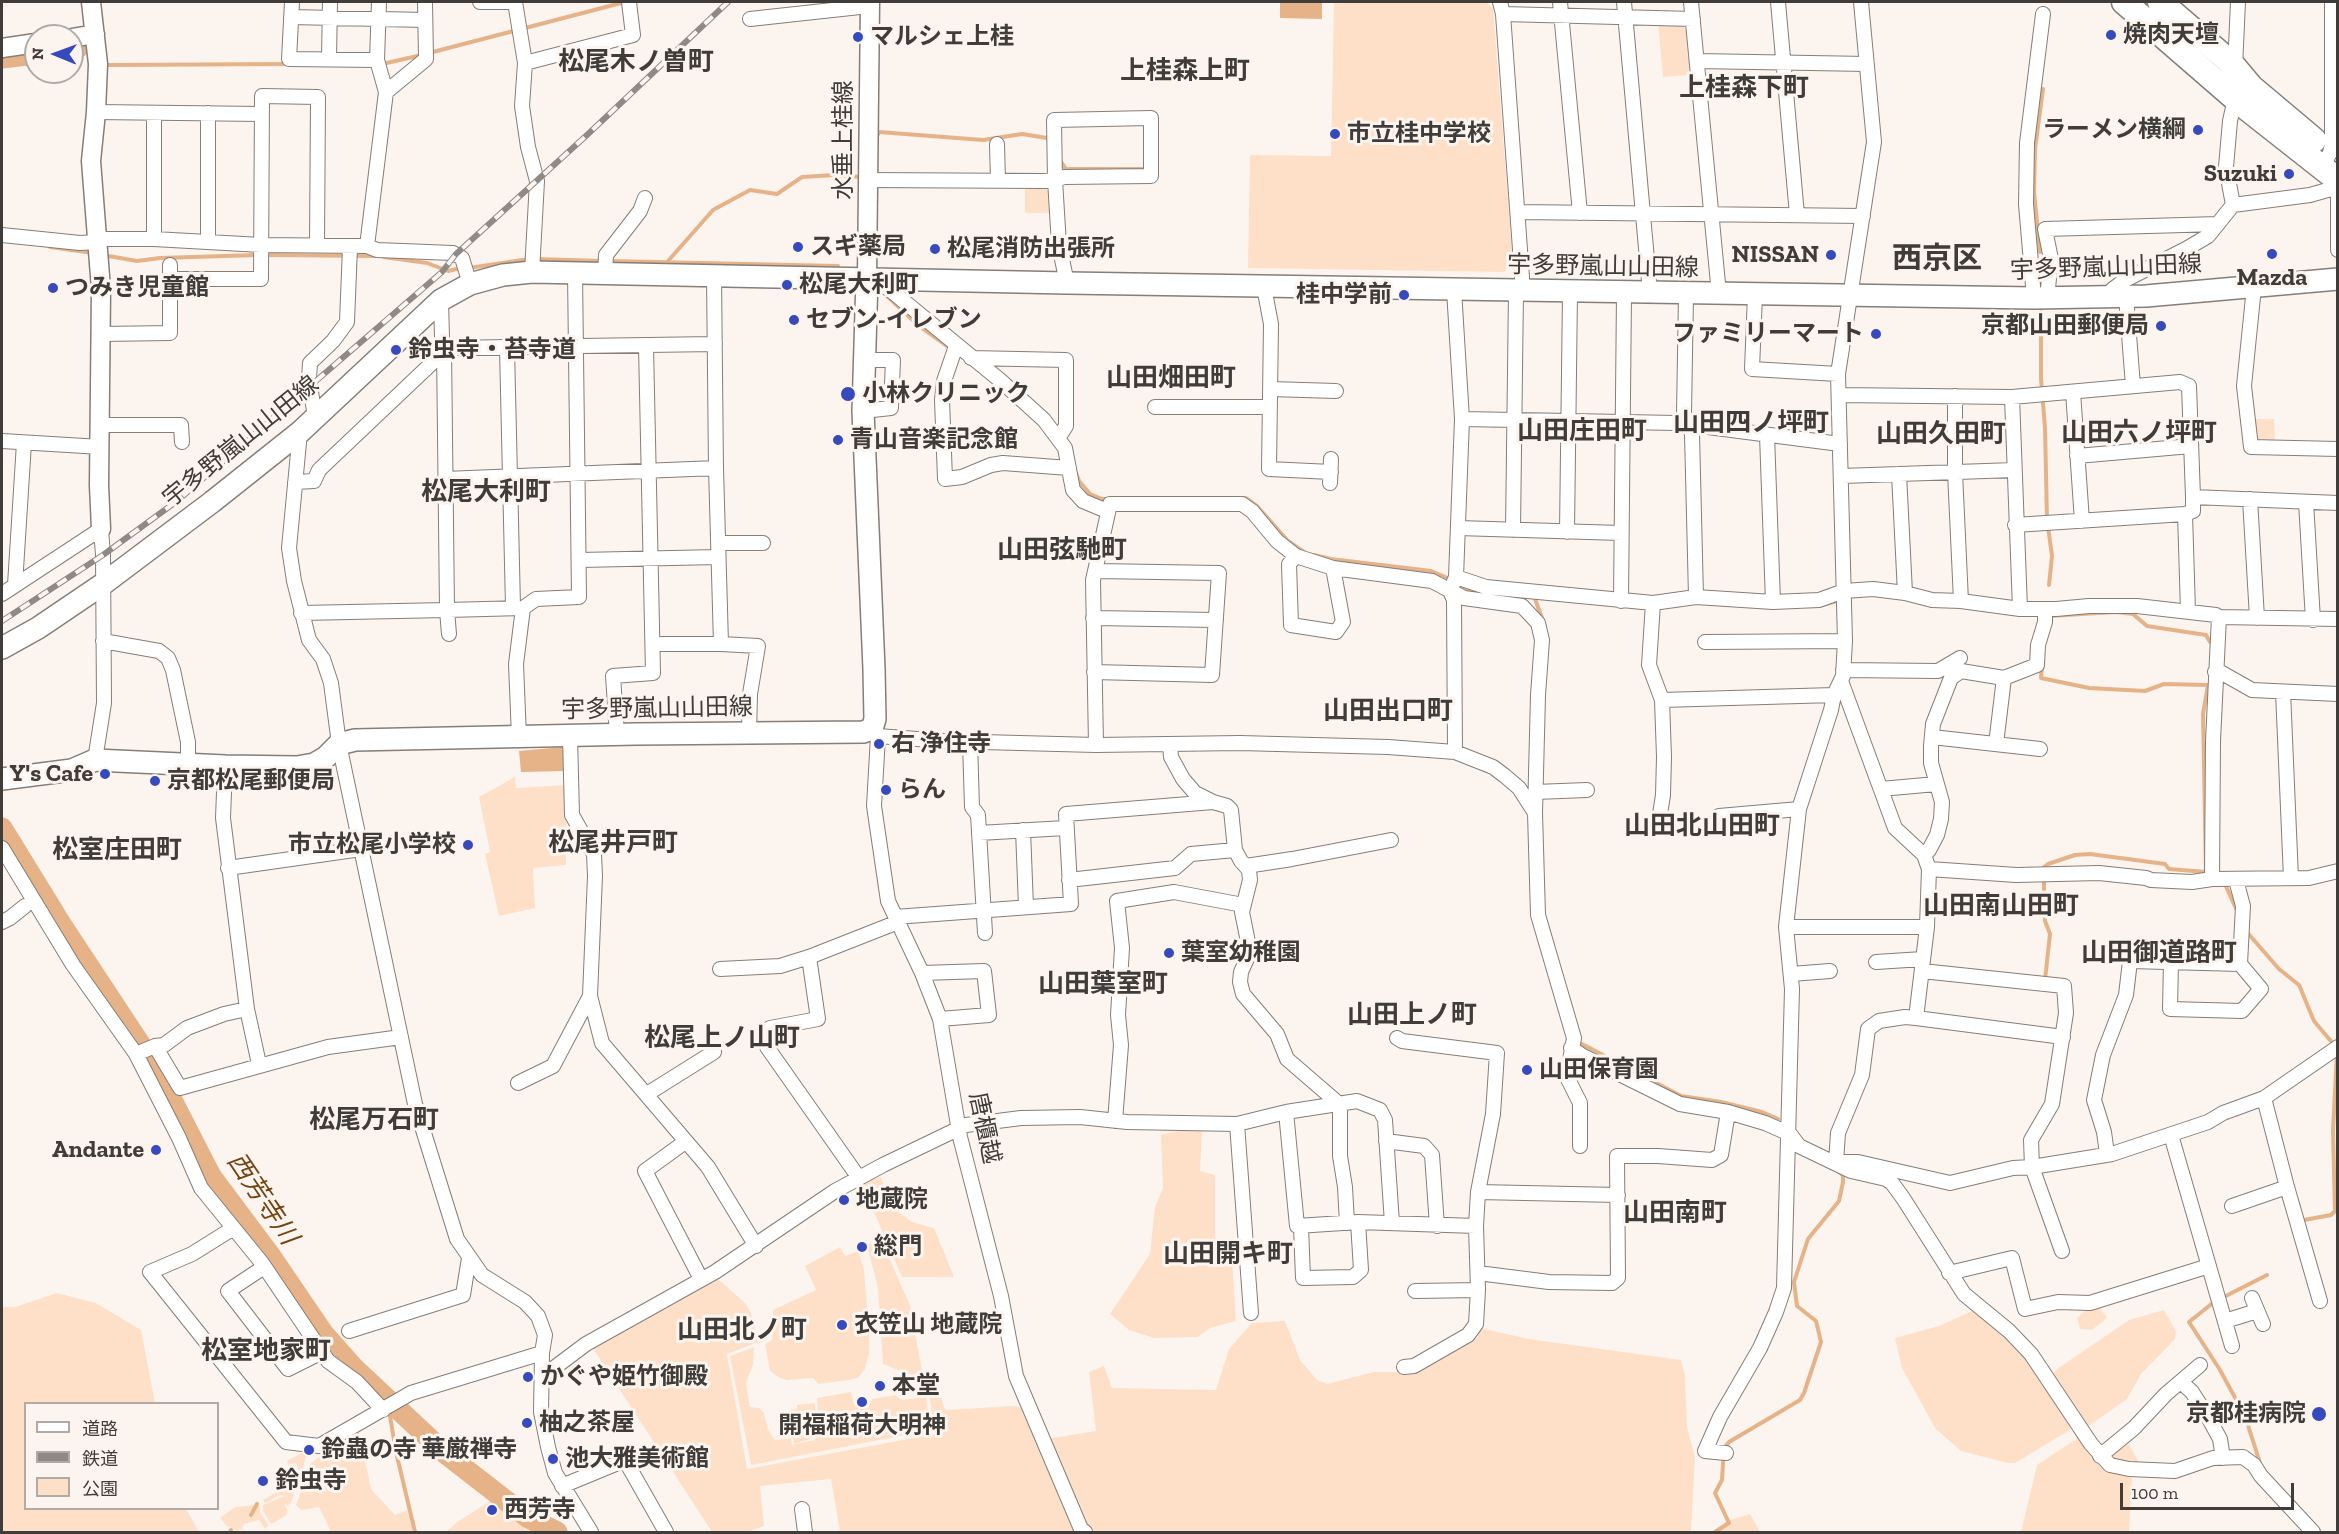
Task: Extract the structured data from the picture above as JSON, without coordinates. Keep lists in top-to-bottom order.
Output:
{
  "streets": {
    "main road": ["宇多野嵐山山田線"],
    "street": ["水垂上桂線", "唐櫃越"]
  },
  "crossings": [
    ["水垂上桂線", "宇多野嵐山山田線"],
    ["宇多野嵐山山田線", "唐櫃越"]
  ],
  "districts": [
    "松尾木ノ曽町",
    "上桂森上町",
    "上桂森下町",
    "西京区",
    "山田畑田町",
    "山田四ノ坪町",
    "山田庄田町",
    "山田六ノ坪町",
    "山田久田町",
    "松尾大利町",
    "山田弦馳町",
    "山田出口町",
    "山田北山田町",
    "松尾井戸町",
    "松室庄田町",
    "山田南山田町",
    "山田御道路町",
    "山田葉室町",
    "山田上ノ町",
    "松尾上ノ山町",
    "松尾万石町",
    "山田南町",
    "山田開キ町",
    "山田北ノ町",
    "松室地家町"
  ],
  "water": ["西芳寺川"],
  "places": [
    "焼肉天壇",
    "マルシェ上桂",
    "ラーメン横綱",
    "市立桂中学校",
    "Suzuki",
    "スギ薬局",
    "松尾消防出張所",
    "Mazda",
    "NISSAN",
    "松尾大利町",
    "つみき児童館",
    "桂中学前",
    "セブン-イレブン",
    "京都山田郵便局",
    "ファミリーマート",
    "鈴虫寺・苔寺道",
    "小林クリニック",
    "青山音楽記念館",
    "右 浄住寺",
    "Y's Cafe",
    "京都松尾郵便局",
    "らん",
    "市立松尾小学校",
    "葉室幼稚園",
    "山田保育園",
    "Andante",
    "地蔵院",
    "総門",
    "衣笠山 地蔵院",
    "かぐや姫竹御殿",
    "本堂",
    "開福稲荷大明神",
    "京都桂病院",
    "柚之茶屋",
    "鈴蟲の寺 華厳禅寺",
    "池大雅美術館",
    "鈴虫寺",
    "西芳寺"
  ],
  "legend": ["道路", "鉄道", "公園"],
  "scale_bar": "100 m",
  "north": "left"
}
